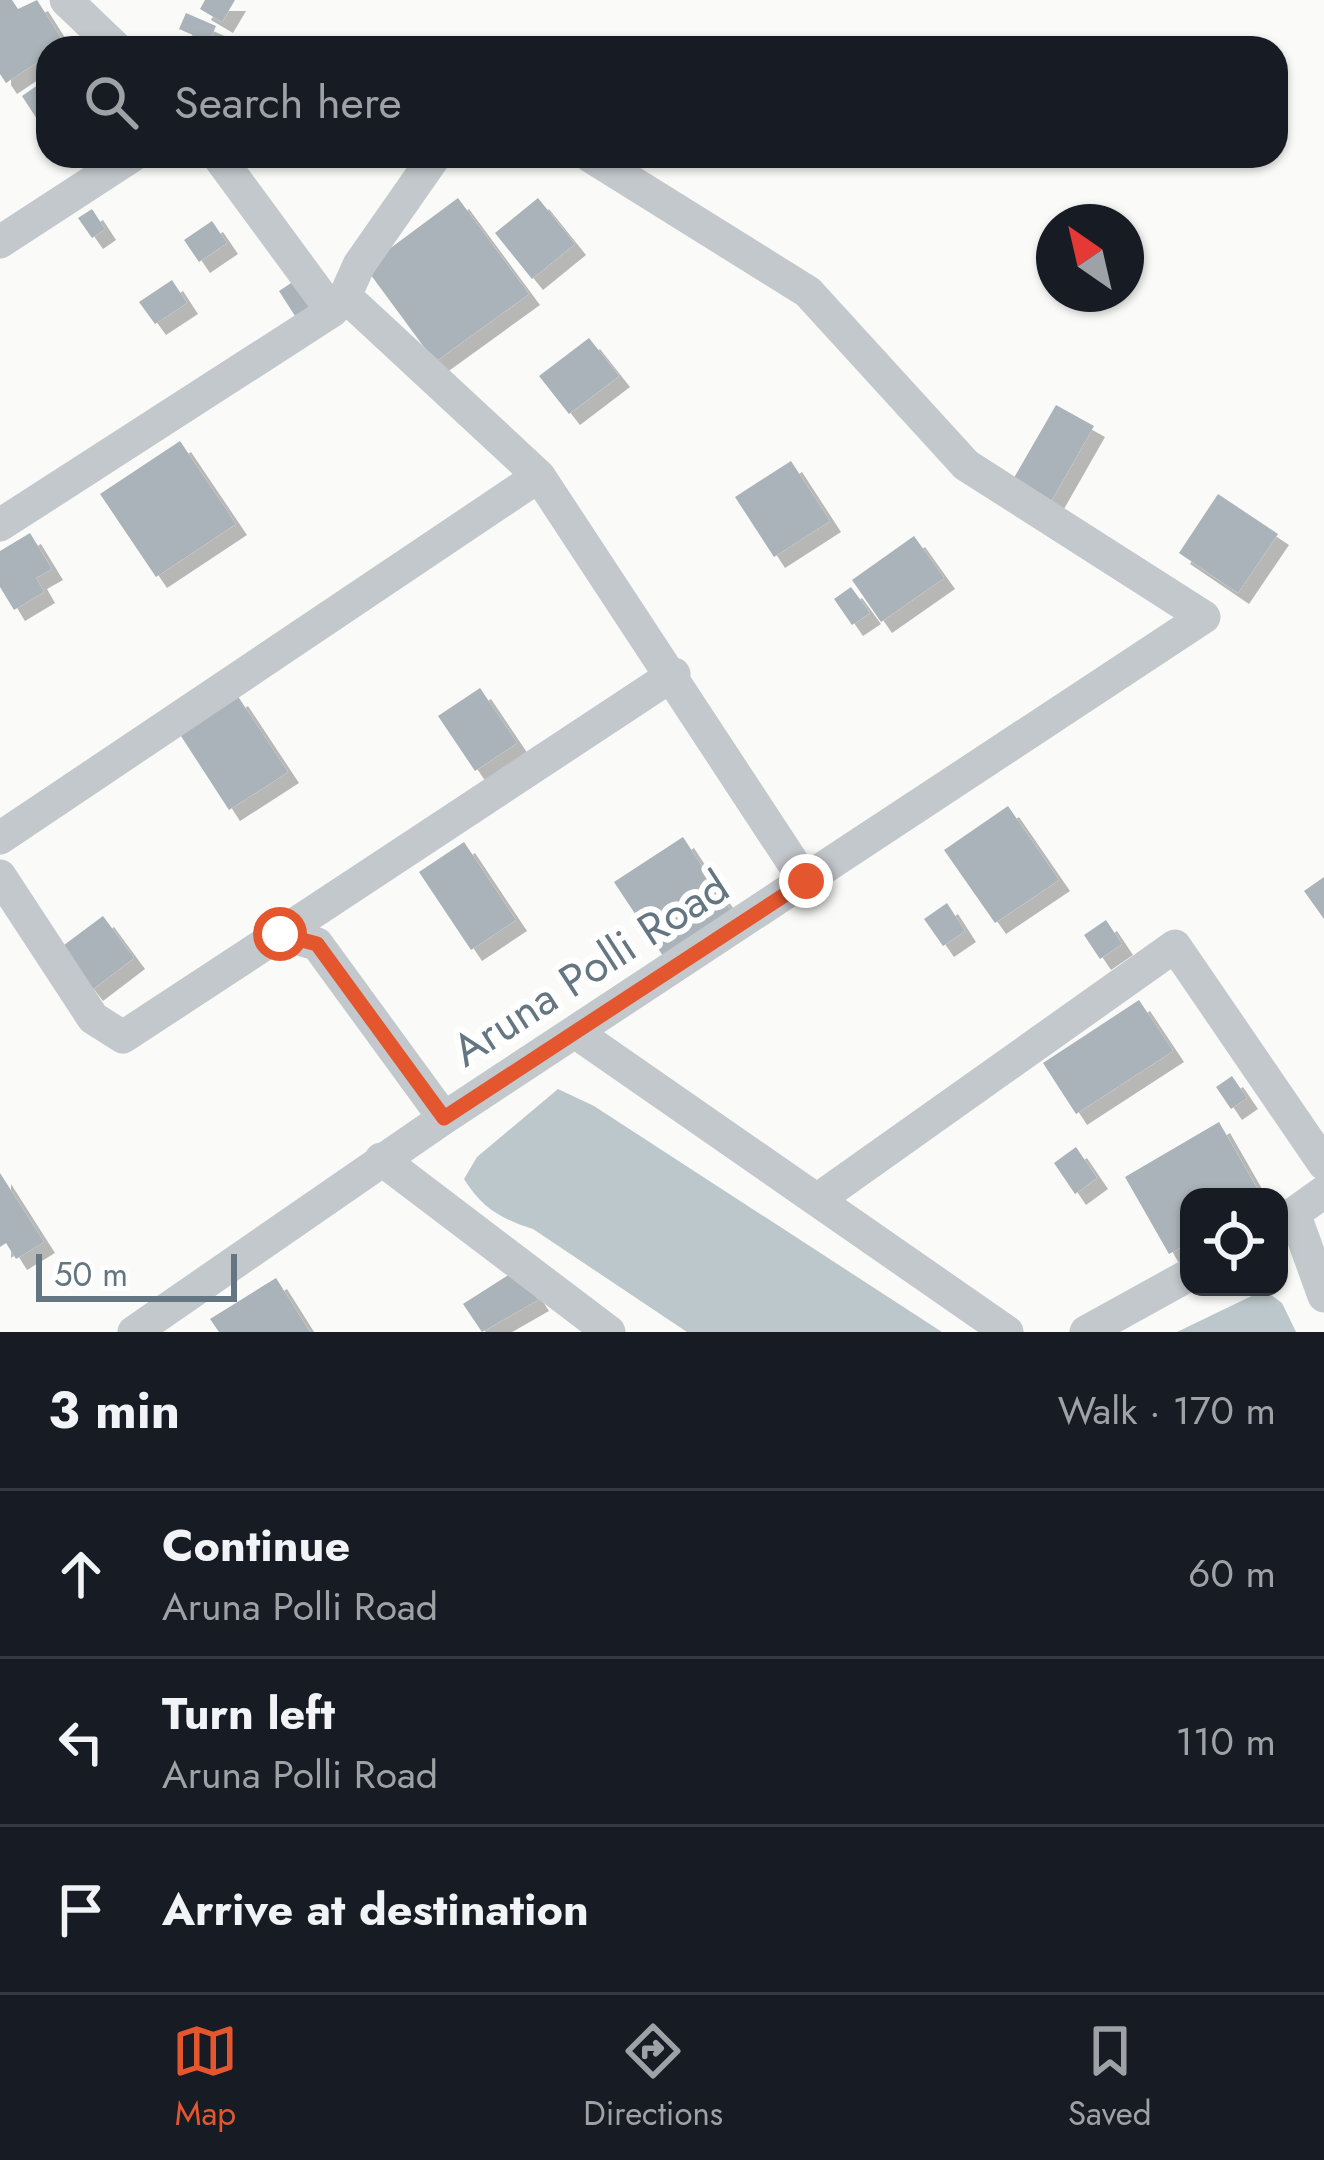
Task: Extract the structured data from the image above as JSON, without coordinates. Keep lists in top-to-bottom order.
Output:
{
  "streets": {
    "street": ["Aruna Polli Road"]
  },
  "scale_bar": "50 m",
  "north": "top left",
  "page": {
    "search": "Search here",
    "scale": "50 m",
    "heading": ["3 min", "Walk · 170 m"],
    "list": [
      ["Continue", "Aruna Polli Road", "60 m"],
      ["Turn left", "Aruna Polli Road", "110 m"],
      "Arrive at destination"
    ],
    "nav": ["Map", "Directions", "Saved"]
  }
}
